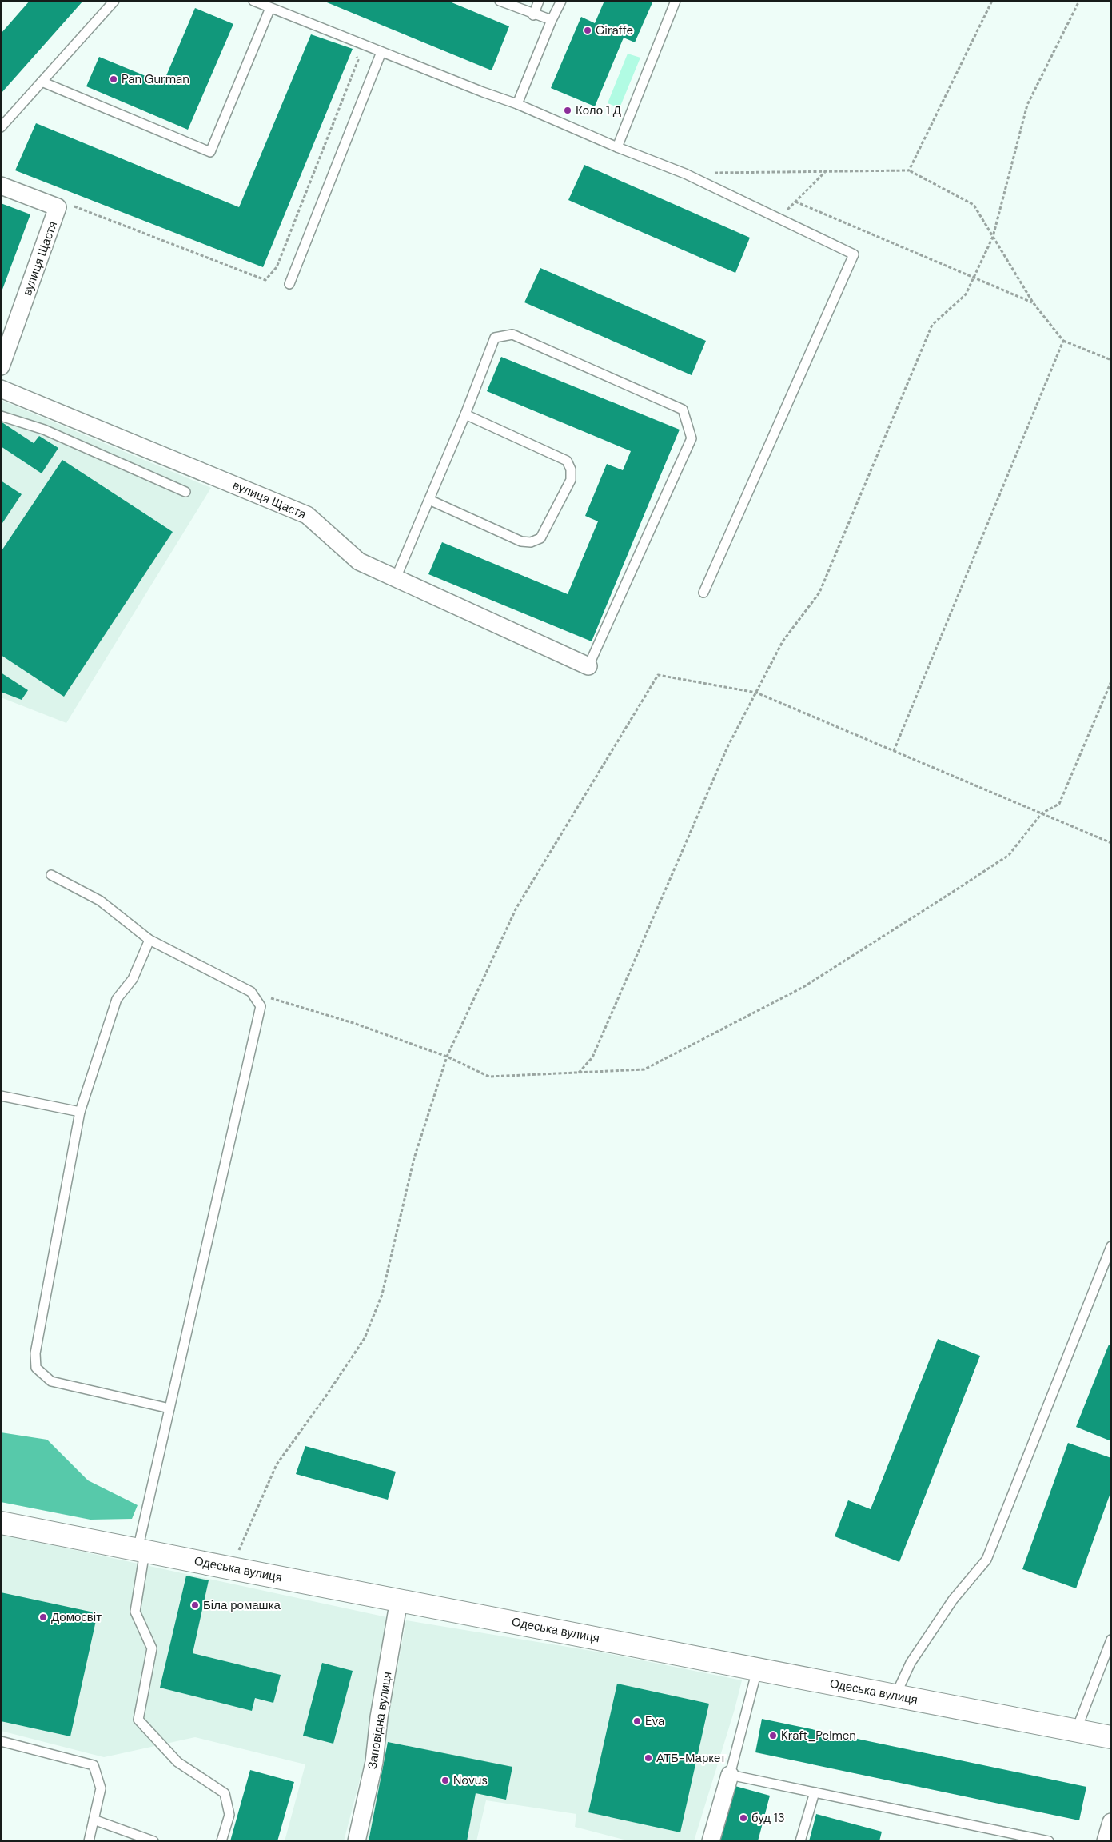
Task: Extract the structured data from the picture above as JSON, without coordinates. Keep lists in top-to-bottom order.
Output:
{
  "streets": {
    "street": ["вулиця Щастя", "Одеська вулиця", "Заповідна вулиця"]
  },
  "crossings": [
    ["Одеська вулиця", "Заповідна вулиця"]
  ],
  "places": [
    "Giraffe",
    "Pan Gurman",
    "Коло 1 Д",
    "Біла ромашка",
    "Домосвіт",
    "Eva",
    "Kraft_Pelmen",
    "АТБ-Маркет",
    "Novus",
    "буд 13"
  ]
}
